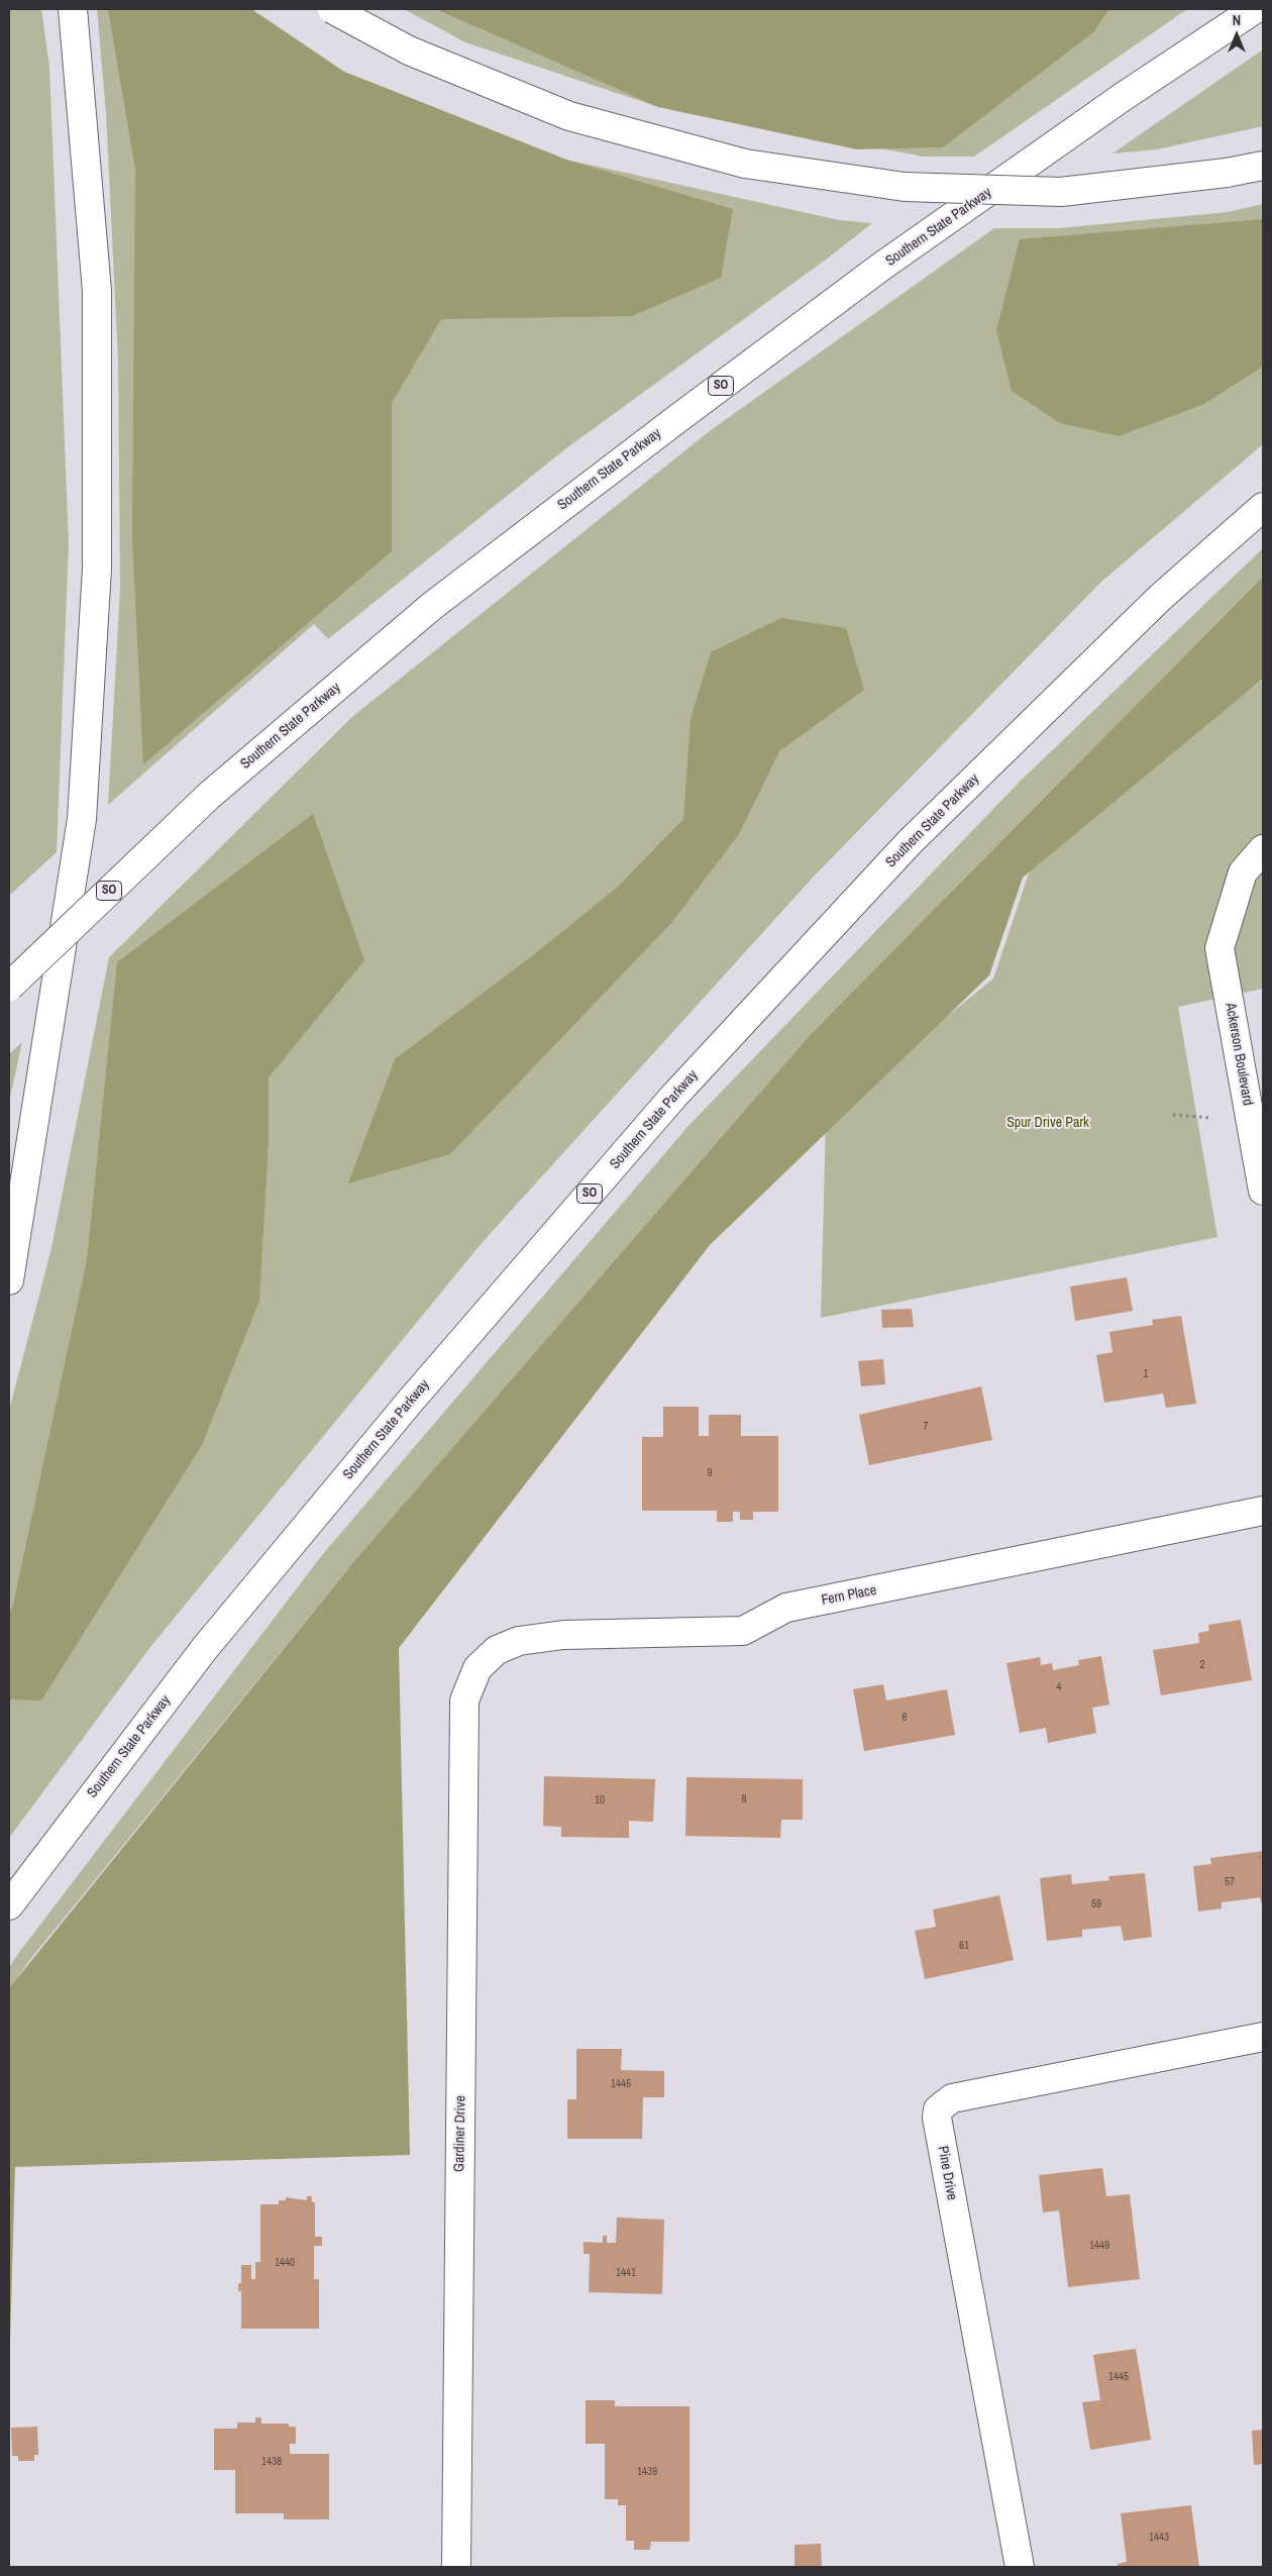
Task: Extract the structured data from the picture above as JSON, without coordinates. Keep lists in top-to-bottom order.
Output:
{
  "streets": {
    "main road": [
      "Southern State Parkway",
      "SO",
      "Ackerson Boulevard",
      "Fern Place",
      "Gardiner Drive",
      "Pine Drive"
    ]
  },
  "crossings": [
    ["Fern Place", "Gardiner Drive"]
  ],
  "parks": ["Spur Drive Park"],
  "house_numbers": [
    "1",
    "7",
    "9",
    "2",
    "4",
    "6",
    "8",
    "10",
    "57",
    "59",
    "61",
    "1445",
    "1449",
    "1440",
    "1441",
    "1445",
    "1438",
    "1439",
    "1443"
  ],
  "north": "top"
}
